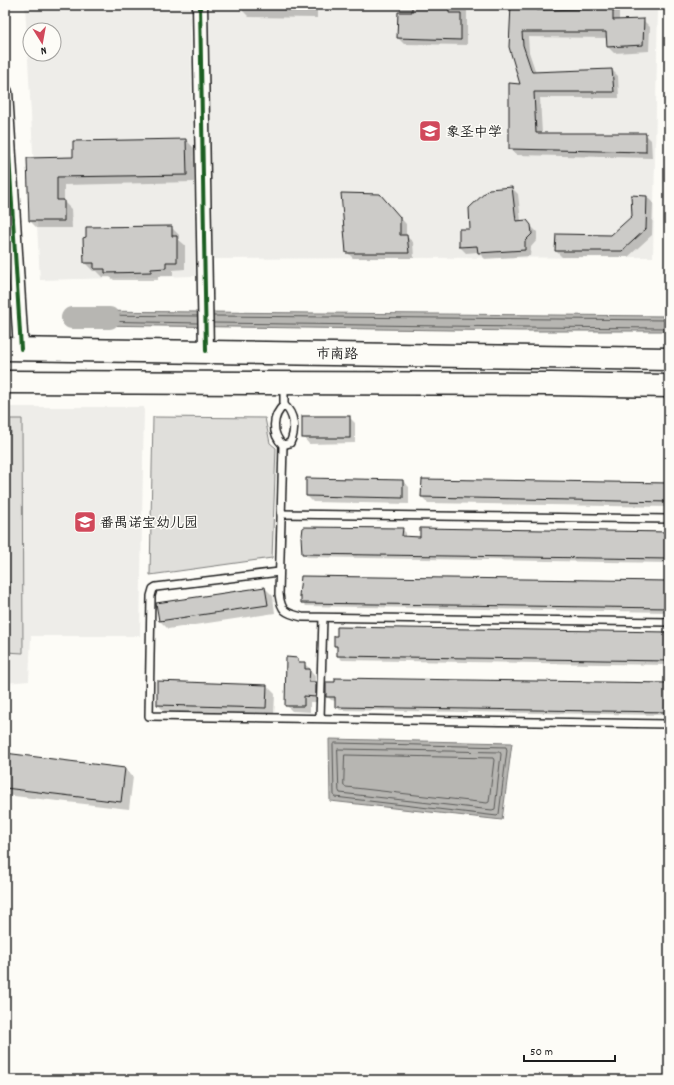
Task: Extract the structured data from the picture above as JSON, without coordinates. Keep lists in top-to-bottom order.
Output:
{
  "streets": {
    "highway": ["市南路"]
  },
  "places": {
    "school or university": ["象圣中学", "番禺诺宝幼儿园"]
  },
  "scale_bar": "50 m",
  "north": "bottom"
}
